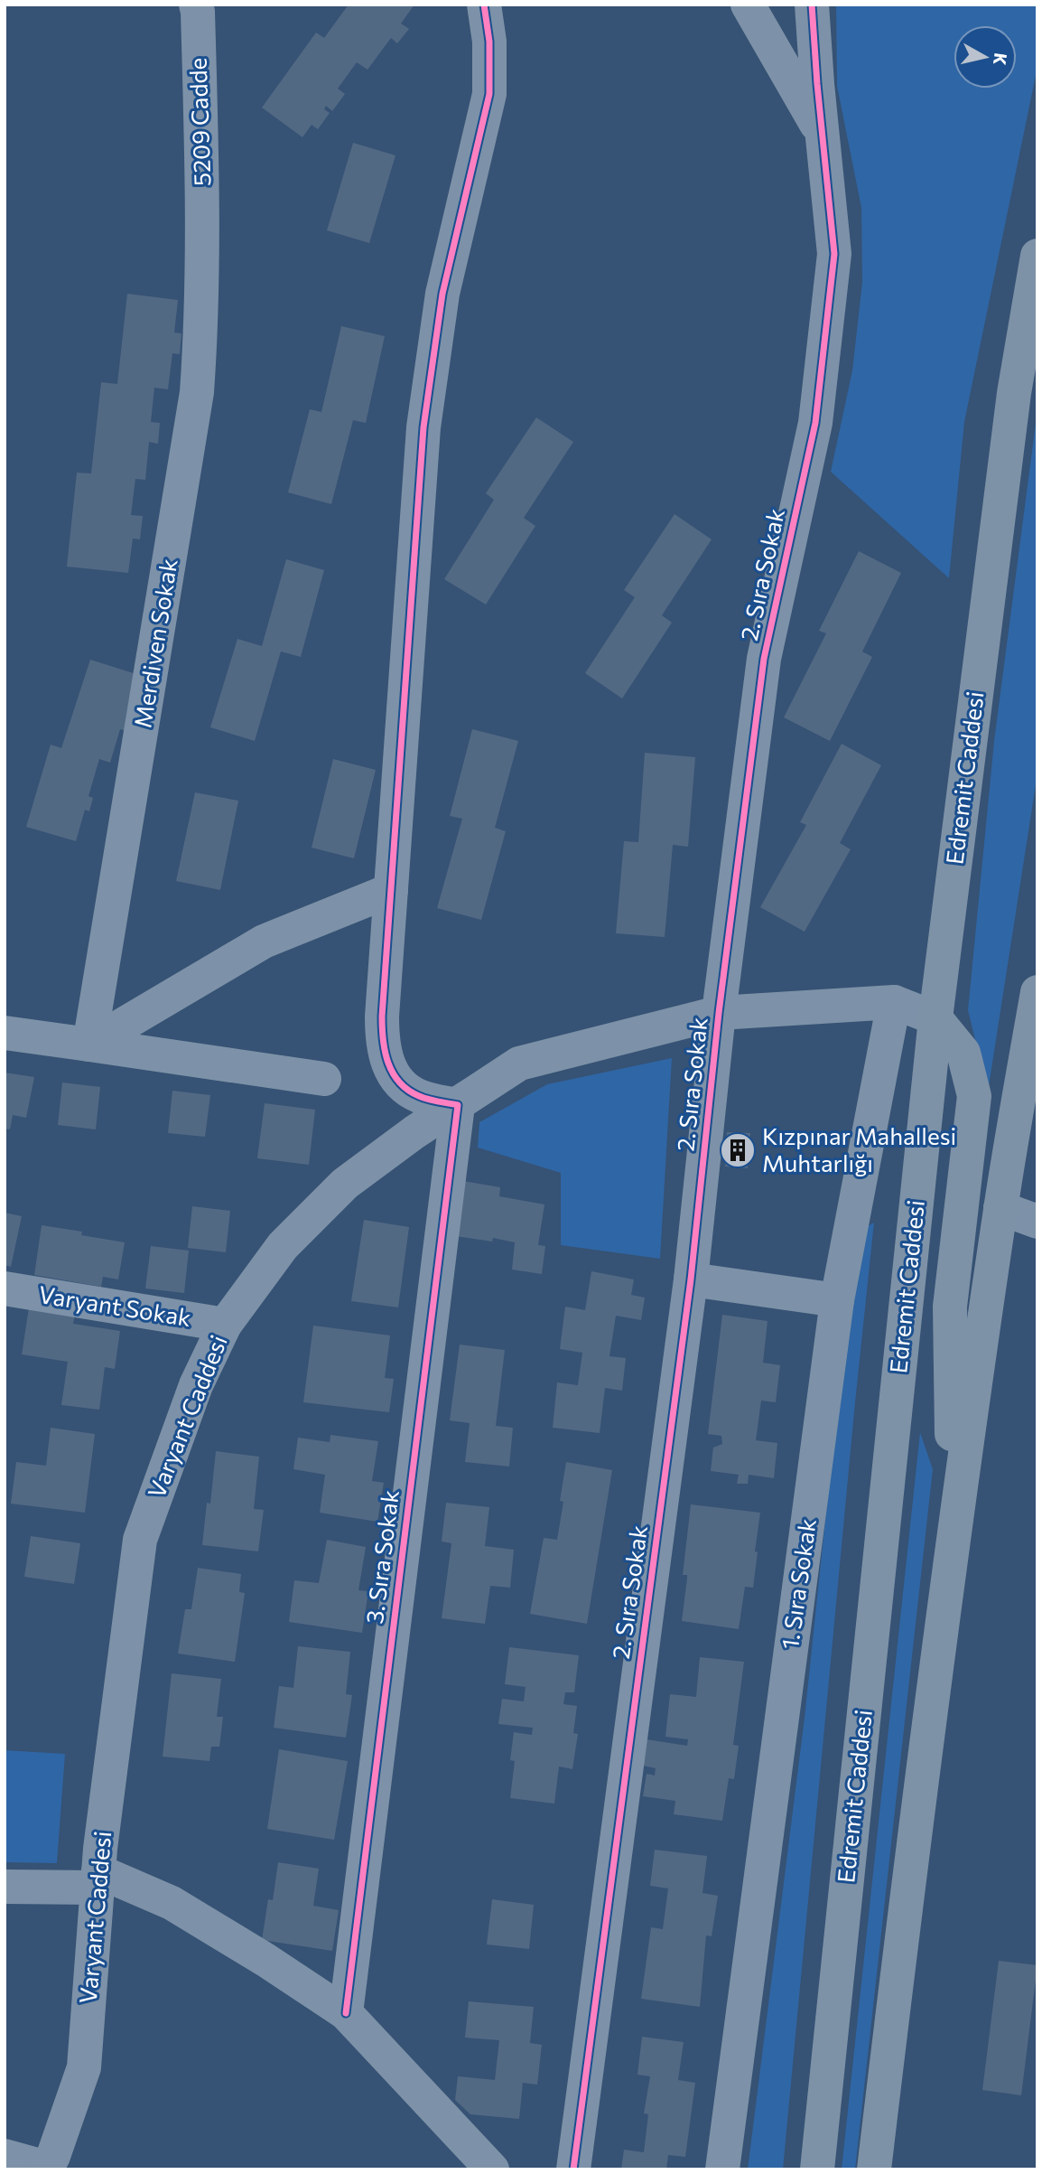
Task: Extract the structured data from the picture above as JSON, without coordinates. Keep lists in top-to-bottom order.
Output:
{
  "streets": {
    "highway": ["Edremit Caddesi"],
    "street": [
      "5209 Cadde",
      "2. Sıra Sokak",
      "Merdiven Sokak",
      "Varyant Sokak",
      "Varyant Caddesi",
      "3. Sıra Sokak",
      "1. Sıra Sokak"
    ]
  },
  "crossings": [
    ["5209 Cadde", "Merdiven Sokak"],
    ["2. Sıra Sokak", "Varyant Caddesi"],
    ["Edremit Caddesi", "Varyant Caddesi"],
    ["Varyant Sokak", "Varyant Caddesi"],
    ["Varyant Caddesi", "3. Sıra Sokak"],
    ["Varyant Caddesi", "1. Sıra Sokak"]
  ],
  "places": {
    "building": ["Kızpınar Mahallesi Muhtarlığı"]
  },
  "north": "right"
}
